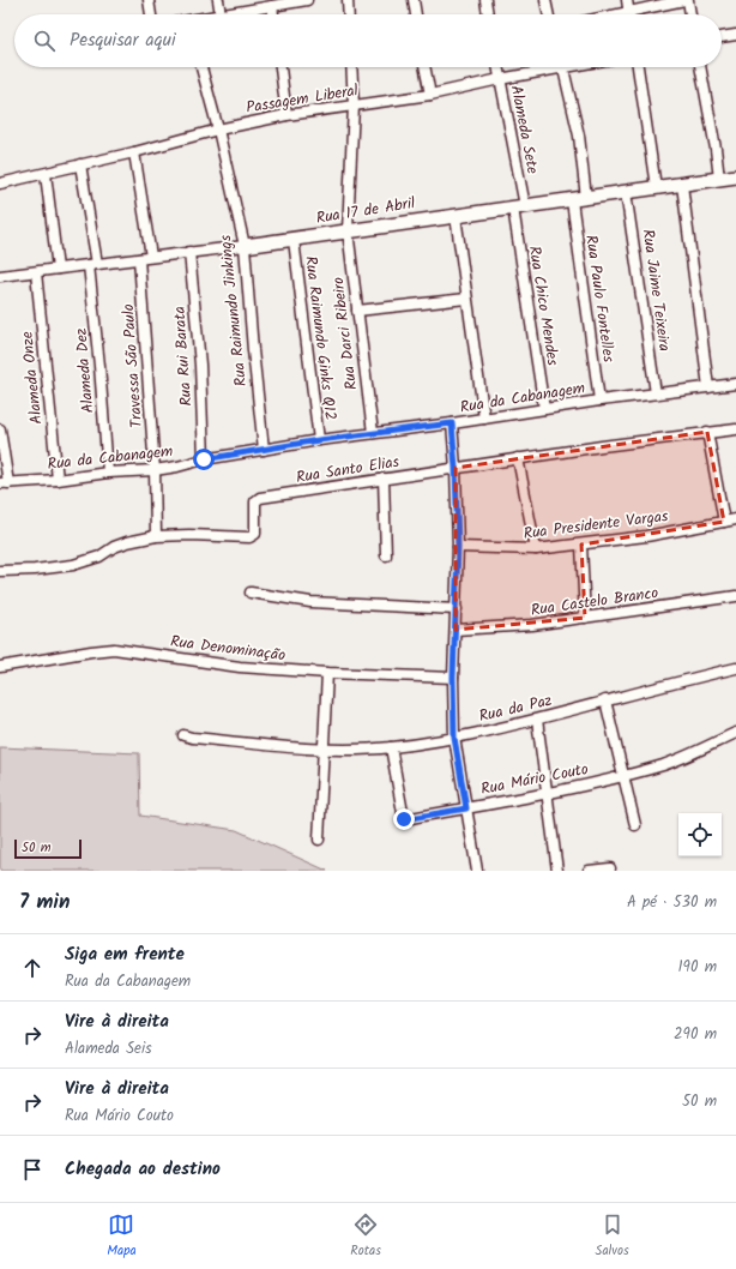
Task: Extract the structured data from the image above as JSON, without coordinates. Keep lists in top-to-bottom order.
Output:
{
  "streets": {
    "street": [
      "Passagem Liberal",
      "Alameda Sete",
      "Rua 17 de Abril",
      "Rua Jaime Teixeira",
      "Rua Paulo Fontelles",
      "Rua Chico Mendes",
      "Rua Raimundo Jinkings",
      "Rua Darci Ribeiro",
      "Rua Raimundo Ginks Q12",
      "Rua Rui Barata",
      "Travessa São Paulo",
      "Alameda Dez",
      "Alameda Onze",
      "Rua da Cabanagem",
      "Rua Santo Elias",
      "Rua Presidente Vargas",
      "Rua Castelo Branco",
      "Rua Denominação",
      "Rua da Paz",
      "Rua Mário Couto"
    ]
  },
  "crossings": [
    ["Passagem Liberal", "Alameda Sete"],
    ["Passagem Liberal", "Rua Raimundo Jinkings"],
    ["Passagem Liberal", "Rua Darci Ribeiro"],
    ["Passagem Liberal", "Alameda Dez"],
    ["Alameda Sete", "Rua 17 de Abril"],
    ["Alameda Sete", "Rua Chico Mendes"],
    ["Rua 17 de Abril", "Rua Jaime Teixeira"],
    ["Rua 17 de Abril", "Rua Paulo Fontelles"],
    ["Rua 17 de Abril", "Rua Chico Mendes"],
    ["Rua 17 de Abril", "Rua Raimundo Jinkings"],
    ["Rua 17 de Abril", "Rua Darci Ribeiro"],
    ["Rua 17 de Abril", "Rua Raimundo Ginks Q12"],
    ["Rua 17 de Abril", "Rua Rui Barata"],
    ["Rua 17 de Abril", "Travessa São Paulo"],
    ["Rua 17 de Abril", "Alameda Dez"],
    ["Rua 17 de Abril", "Alameda Onze"],
    ["Rua Jaime Teixeira", "Rua da Cabanagem"],
    ["Rua Paulo Fontelles", "Rua da Cabanagem"],
    ["Rua Chico Mendes", "Rua da Cabanagem"],
    ["Rua Raimundo Jinkings", "Rua da Cabanagem"],
    ["Rua Darci Ribeiro", "Rua da Cabanagem"],
    ["Rua Raimundo Ginks Q12", "Rua da Cabanagem"],
    ["Rua Rui Barata", "Rua da Cabanagem"],
    ["Travessa São Paulo", "Rua da Cabanagem"],
    ["Travessa São Paulo", "Rua Santo Elias"],
    ["Alameda Dez", "Rua da Cabanagem"],
    ["Alameda Onze", "Rua da Cabanagem"],
    ["Rua da Paz", "Rua Mário Couto"]
  ],
  "scale_bar": "50 m",
  "page": {
    "search": "Pesquisar aqui",
    "scale": "50 m",
    "heading": ["7 min", "A pé · 530 m"],
    "list": [
      ["Siga em frente", "Rua da Cabanagem", "190 m"],
      ["Vire à direita", "Alameda Seis", "290 m"],
      ["Vire à direita", "Rua Mário Couto", "50 m"],
      "Chegada ao destino"
    ],
    "nav": ["Mapa", "Rotas", "Salvos"]
  }
}
